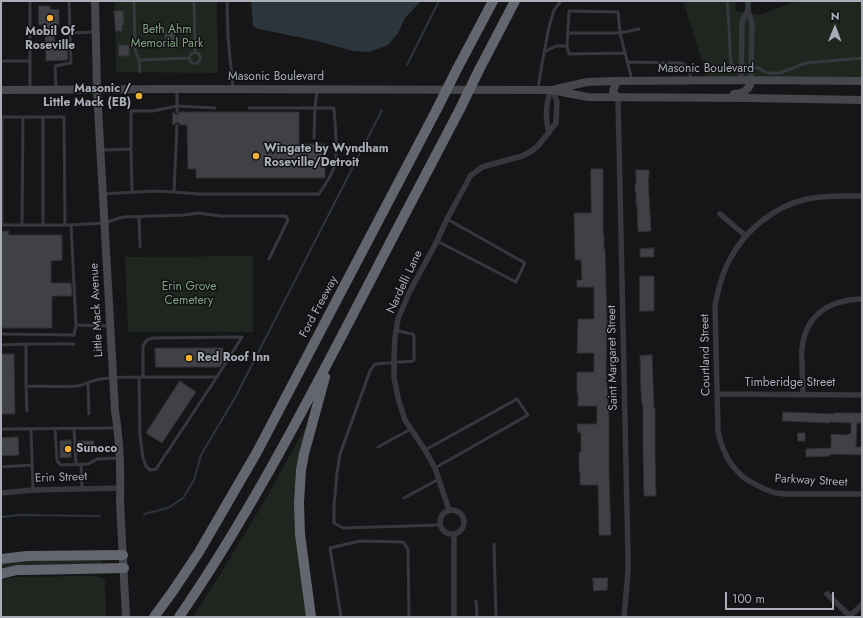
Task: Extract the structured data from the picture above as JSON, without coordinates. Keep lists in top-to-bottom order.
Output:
{
  "streets": {
    "highway": ["Ford Freeway"],
    "main road": ["Masonic Boulevard", "Little Mack Avenue"],
    "street": [
      "Nardelli Lane",
      "Courtland Street",
      "Saint Margaret Street",
      "Timberidge Street",
      "Erin Street",
      "Parkway Street"
    ]
  },
  "crossings": [
    ["Masonic Boulevard", "Nardelli Lane"],
    ["Masonic Boulevard", "Little Mack Avenue"],
    ["Masonic Boulevard", "Saint Margaret Street"],
    ["Little Mack Avenue", "Erin Street"],
    ["Courtland Street", "Timberidge Street"],
    ["Courtland Street", "Parkway Street"]
  ],
  "parks": ["Beth Ahm Memorial Park", "Erin Grove Cemetery"],
  "places": [
    "Mobil Of Roseville",
    "Masonic / Little Mack (EB)",
    "Wingate by Wyndham Roseville/Detroit",
    "Red Roof Inn",
    "Sunoco"
  ],
  "scale_bar": "100 m",
  "north": "top"
}
